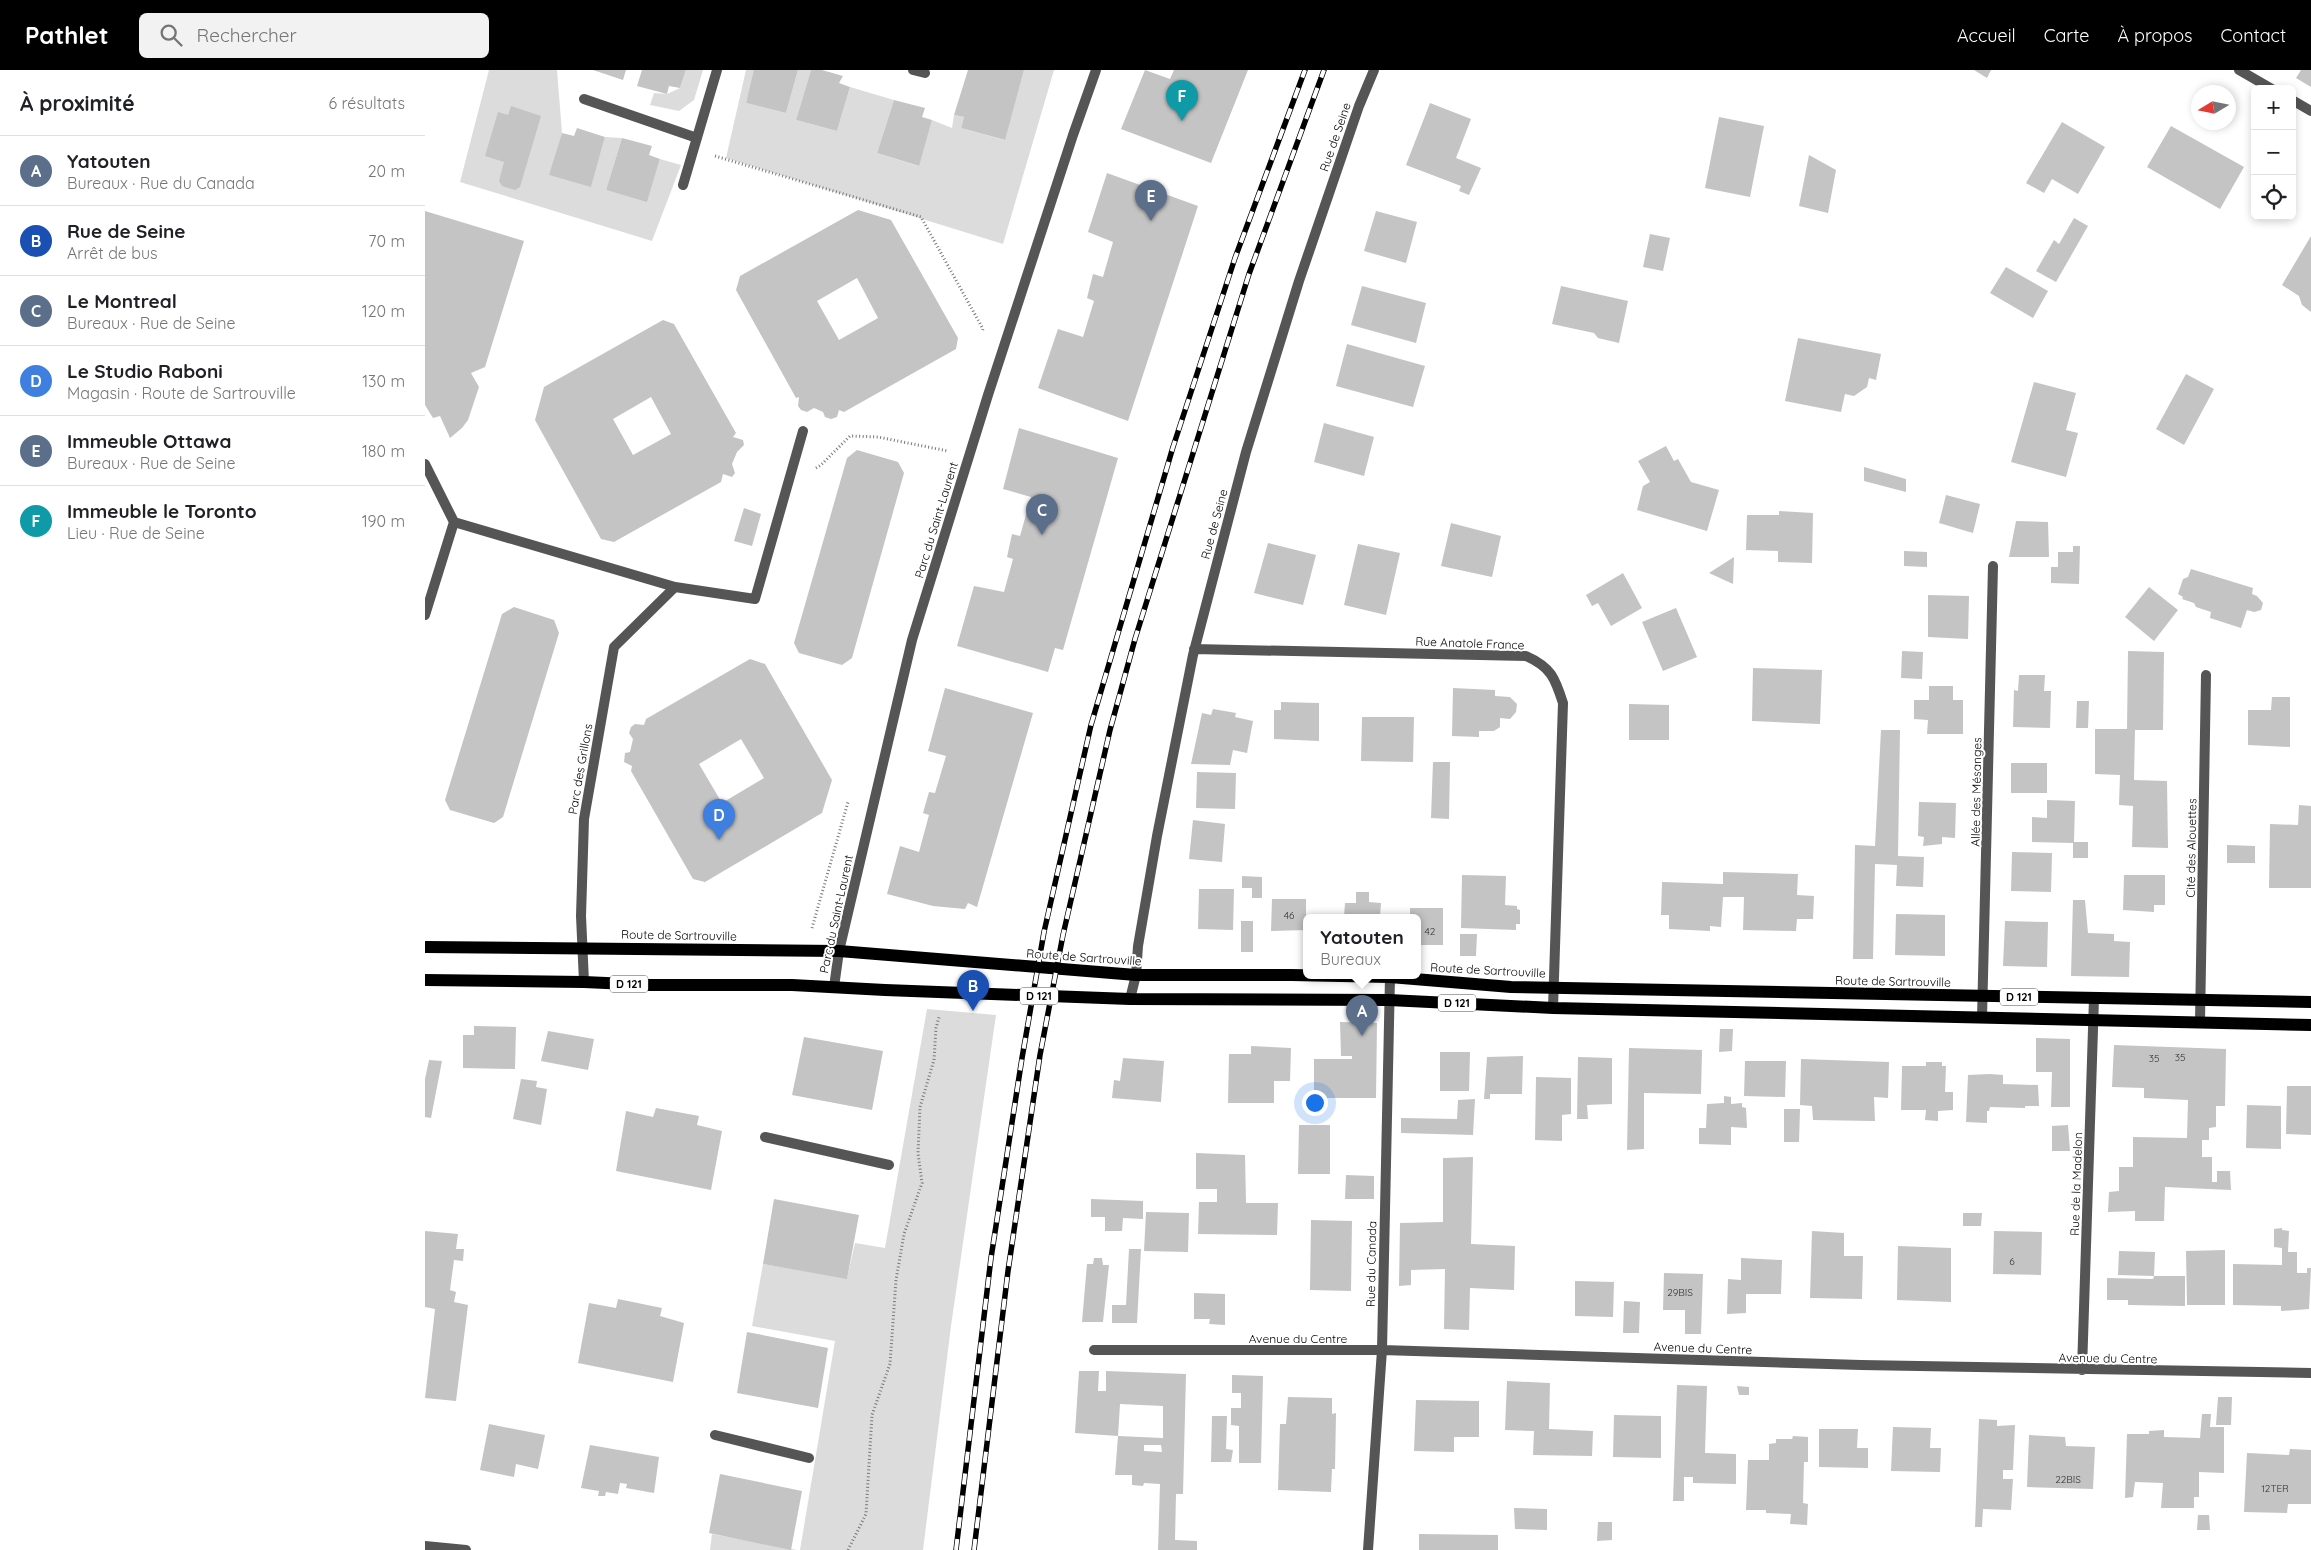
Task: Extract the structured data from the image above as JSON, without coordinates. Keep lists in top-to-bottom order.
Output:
{
  "streets": {
    "main road": ["Route de Sartrouville", "D 121"],
    "street": [
      "Rue de Seine",
      "Parc du Saint-Laurent",
      "Rue Anatole France",
      "Parc des Grillons",
      "Allée des Mésanges",
      "Cité des Alouettes",
      "Rue de la Madelon",
      "Rue du Canada",
      "Avenue du Centre"
    ]
  },
  "crossings": [
    ["Rue de Seine", "Rue Anatole France"],
    ["Rue de Seine", "Route de Sartrouville"],
    ["Rue de Seine", "D 121"],
    ["Parc du Saint-Laurent", "Route de Sartrouville"],
    ["Parc du Saint-Laurent", "D 121"],
    ["Rue Anatole France", "Route de Sartrouville"],
    ["Rue Anatole France", "D 121"],
    ["Parc des Grillons", "Route de Sartrouville"],
    ["Parc des Grillons", "D 121"],
    ["Allée des Mésanges", "Route de Sartrouville"],
    ["Allée des Mésanges", "D 121"],
    ["Cité des Alouettes", "Route de Sartrouville"],
    ["Cité des Alouettes", "D 121"],
    ["Route de Sartrouville", "Rue de la Madelon"],
    ["D 121", "Rue de la Madelon"],
    ["D 121", "Rue du Canada"],
    ["Rue de la Madelon", "Avenue du Centre"],
    ["Rue du Canada", "Avenue du Centre"]
  ],
  "house_numbers": [
    "46",
    "42",
    "35",
    "35",
    "6",
    "29BIS",
    "22BIS",
    "12TER"
  ],
  "north": "left",
  "page": {
    "header": "Pathlet",
    "search": "Rechercher",
    "nav": [
      "Accueil",
      "Carte",
      "À propos",
      "Contact"
    ],
    "heading": ["À proximité", "6 résultats"],
    "pins": [
      "F",
      "E",
      "C",
      "D",
      "B",
      "A"
    ],
    "map_buttons": ["+", "−"],
    "list": [
      {
        "mark": "A",
        "name": "Yatouten",
        "note": "Bureaux · Rue du Canada",
        "value": "20 m"
      },
      {
        "mark": "B",
        "name": "Rue de Seine",
        "note": "Arrêt de bus",
        "value": "70 m"
      },
      {
        "mark": "C",
        "name": "Le Montreal",
        "note": "Bureaux · Rue de Seine",
        "value": "120 m"
      },
      {
        "mark": "D",
        "name": "Le Studio Raboni",
        "note": "Magasin · Route de Sartrouville",
        "value": "130 m"
      },
      {
        "mark": "E",
        "name": "Immeuble Ottawa",
        "note": "Bureaux · Rue de Seine",
        "value": "180 m"
      },
      {
        "mark": "F",
        "name": "Immeuble le Toronto",
        "note": "Lieu · Rue de Seine",
        "value": "190 m"
      }
    ],
    "popup": ["Yatouten", "Bureaux"]
  }
}
